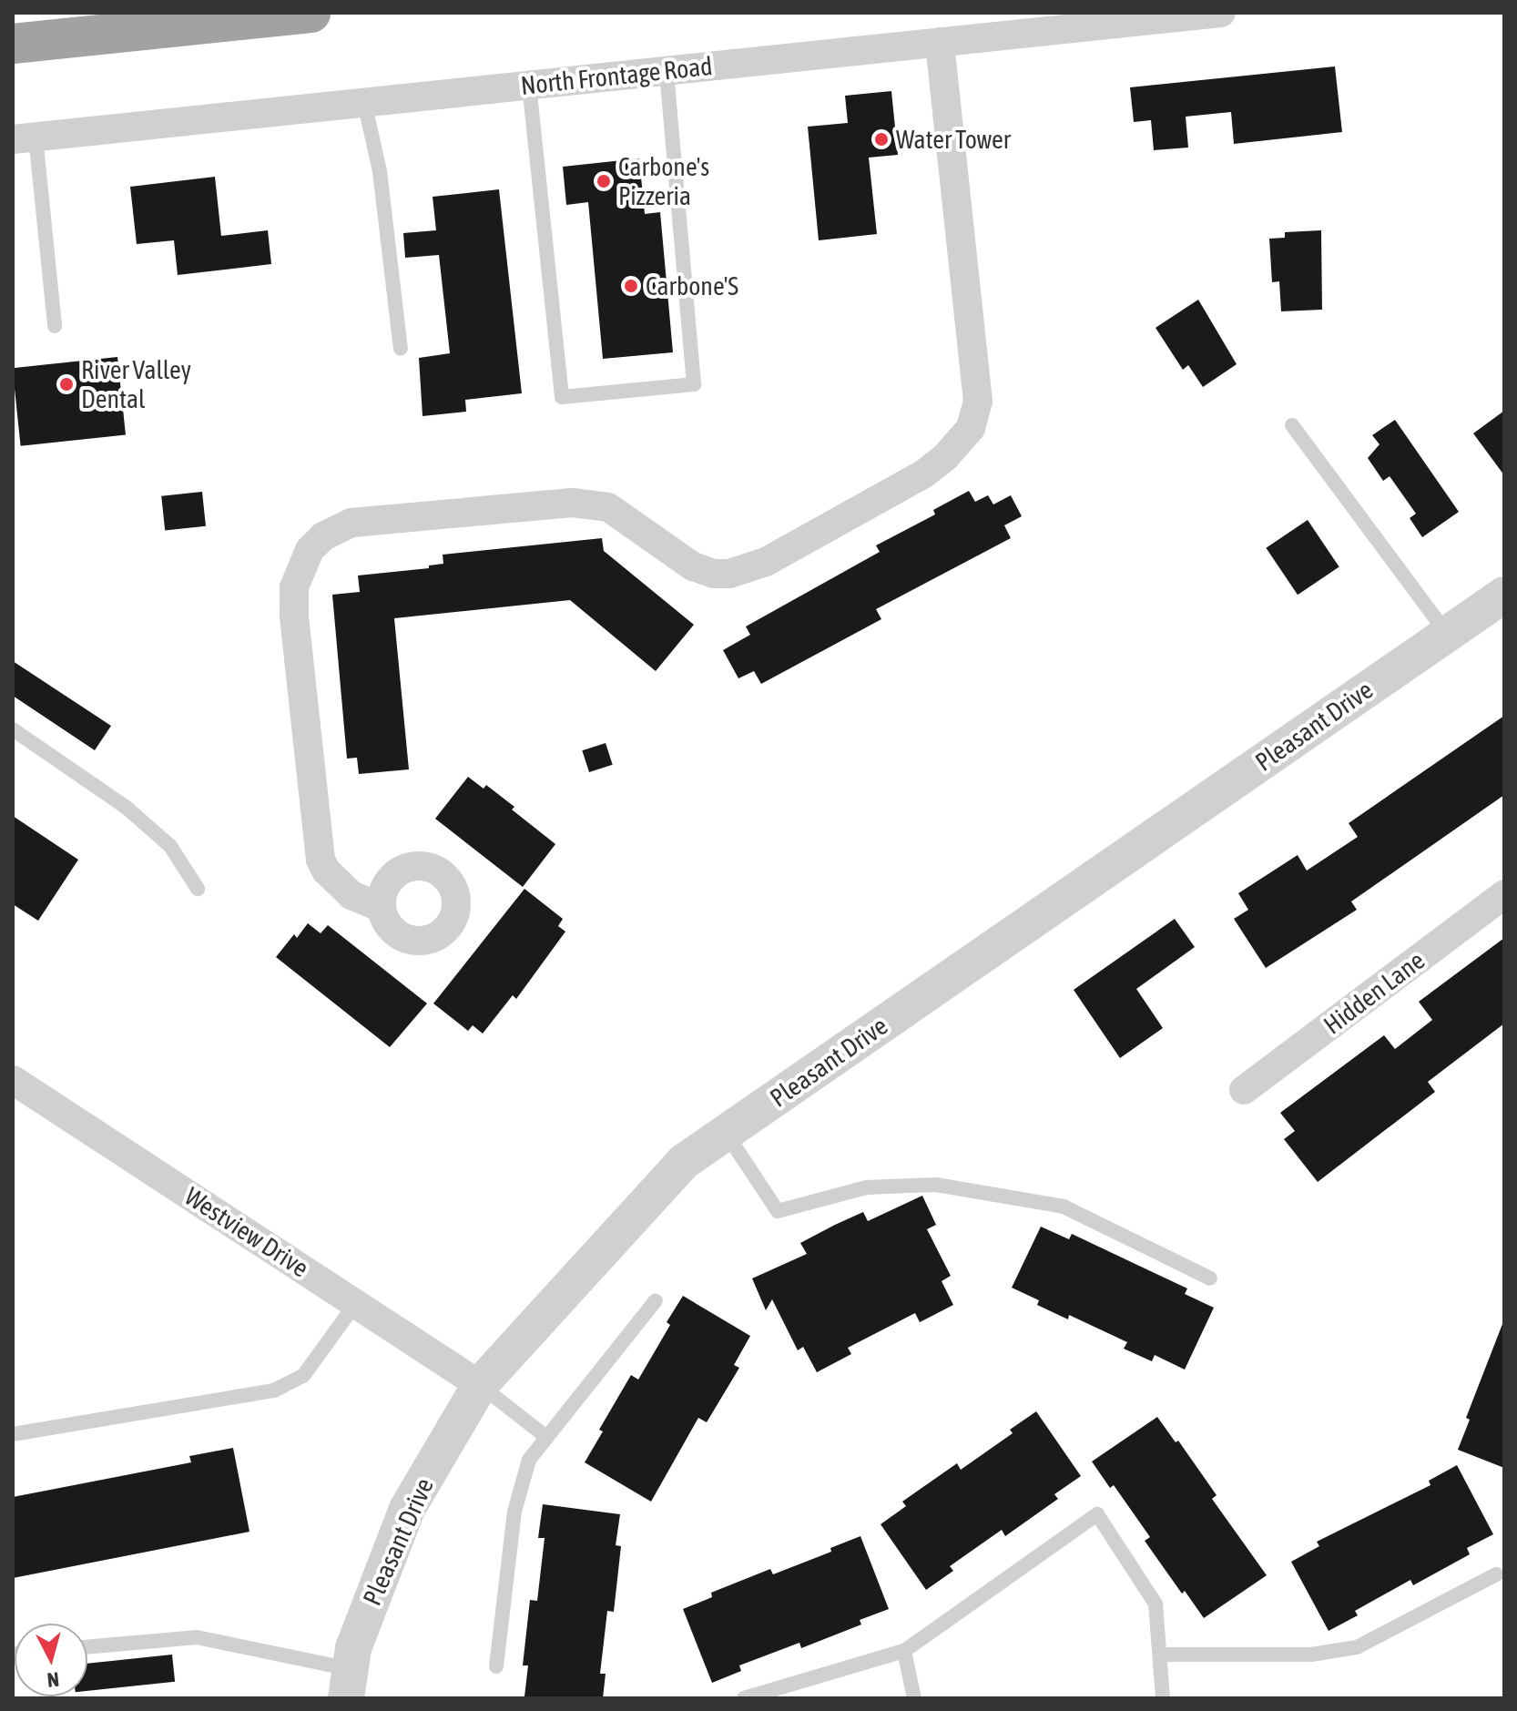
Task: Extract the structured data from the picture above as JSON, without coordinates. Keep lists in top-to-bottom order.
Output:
{
  "streets": {
    "street": [
      "North Frontage Road",
      "Pleasant Drive",
      "Hidden Lane",
      "Westview Drive"
    ]
  },
  "crossings": [
    ["Pleasant Drive", "Westview Drive"]
  ],
  "places": [
    "Water Tower",
    "Carbone's Pizzeria",
    "Carbone'S",
    "River Valley Dental"
  ],
  "north": "bottom"
}
